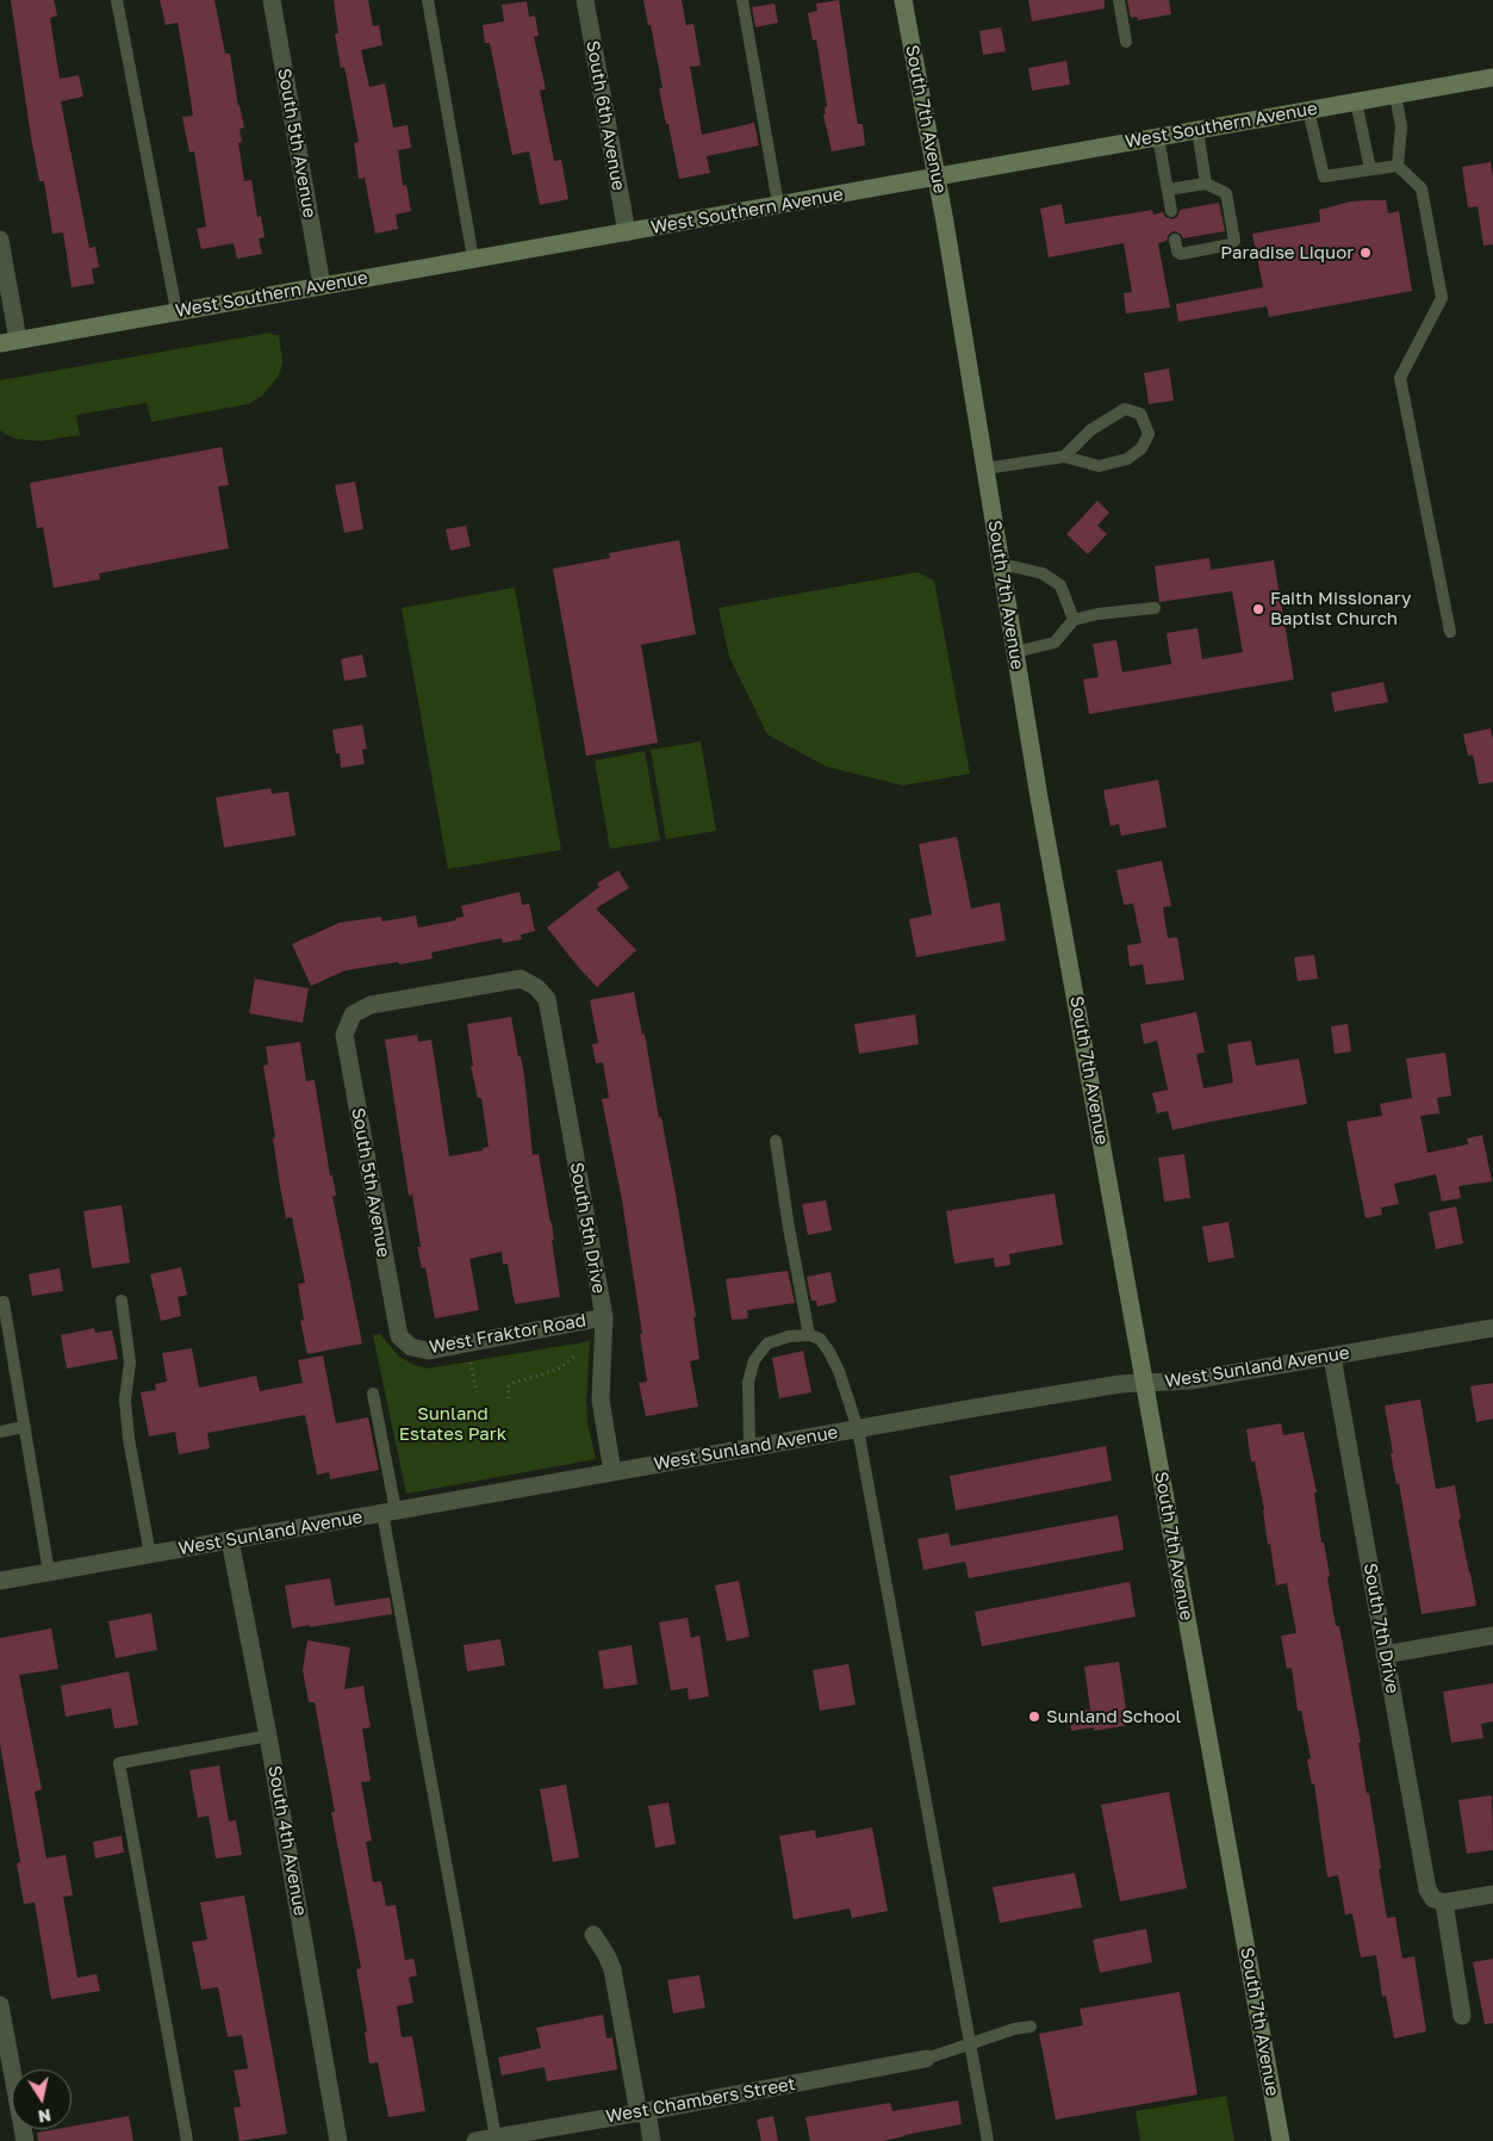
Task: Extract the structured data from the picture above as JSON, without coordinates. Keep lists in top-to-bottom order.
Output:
{
  "streets": {
    "main road": ["South 7th Avenue", "West Southern Avenue"],
    "street": [
      "South 6th Avenue",
      "South 5th Avenue",
      "South 5th Drive",
      "West Fraktor Road",
      "West Sunland Avenue",
      "South 7th Drive",
      "South 4th Avenue",
      "West Chambers Street"
    ]
  },
  "crossings": [
    ["South 6th Avenue", "West Southern Avenue"],
    ["South 7th Avenue", "West Southern Avenue"],
    ["South 7th Avenue", "West Sunland Avenue"],
    ["West Southern Avenue", "South 5th Avenue"],
    ["South 5th Avenue", "South 5th Drive"],
    ["South 5th Avenue", "West Fraktor Road"],
    ["South 5th Drive", "West Fraktor Road"],
    ["South 5th Drive", "West Sunland Avenue"],
    ["West Sunland Avenue", "South 7th Drive"],
    ["West Sunland Avenue", "South 4th Avenue"]
  ],
  "parks": ["Sunland Estates Park"],
  "places": ["Paradise Liquor", "Faith Missionary Baptist Church", "Sunland School"],
  "north": "bottom"
}
